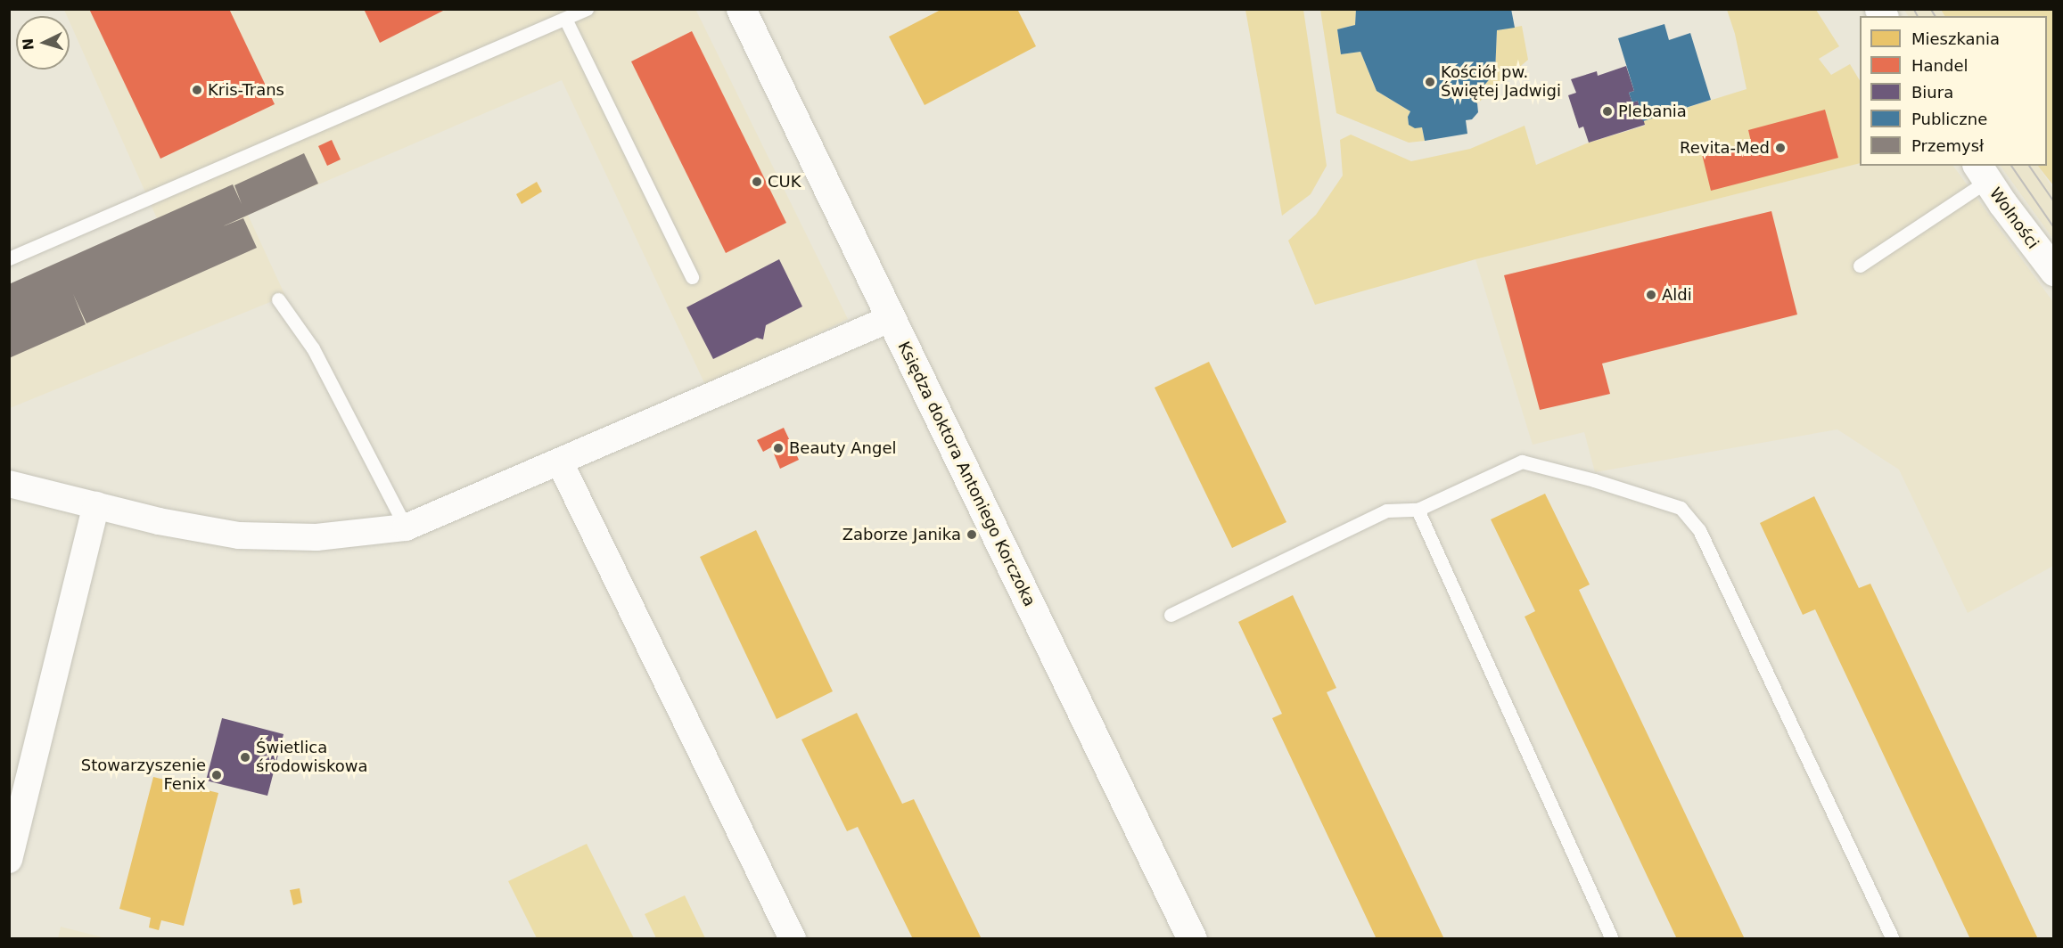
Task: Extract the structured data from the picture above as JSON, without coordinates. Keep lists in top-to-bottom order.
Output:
{
  "streets": {
    "street": ["Wolności", "Księdza doktora Antoniego Korczoka"]
  },
  "places": [
    "Kościół pw. Świętej Jadwigi",
    "Kris-Trans",
    "Plebania",
    "Revita-Med",
    "CUK",
    "Aldi",
    "Beauty Angel",
    "Zaborze Janika",
    "Świetlica środowiskowa",
    "Stowarzyszenie Fenix"
  ],
  "legend": [
    "Mieszkania",
    "Handel",
    "Biura",
    "Publiczne",
    "Przemysł"
  ],
  "north": "left"
}
